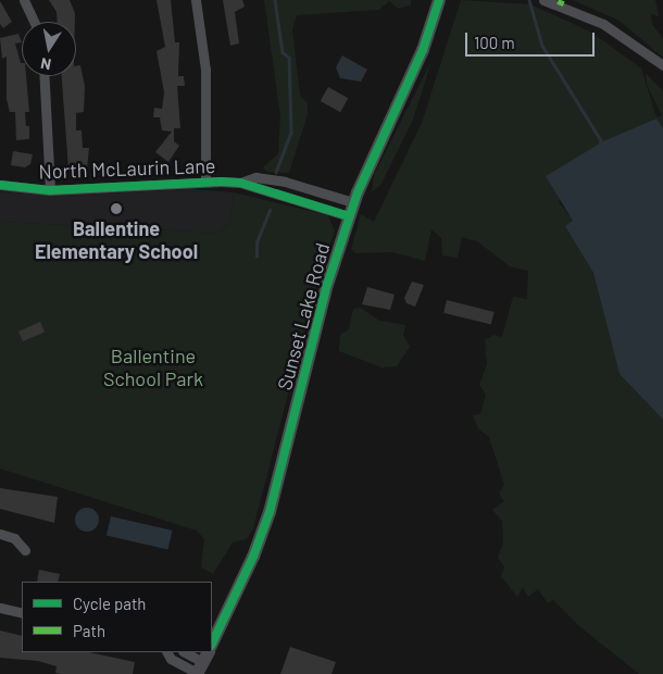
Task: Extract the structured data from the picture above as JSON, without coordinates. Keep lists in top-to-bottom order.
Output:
{
  "streets": {
    "main road": ["Sunset Lake Road"],
    "street": ["North McLaurin Lane"]
  },
  "crossings": [
    ["North McLaurin Lane", "Sunset Lake Road"]
  ],
  "parks": ["Ballentine School Park"],
  "places": ["Ballentine Elementary School"],
  "legend": ["Cycle path", "Path"],
  "scale_bar": "100 m",
  "north": "bottom"
}
